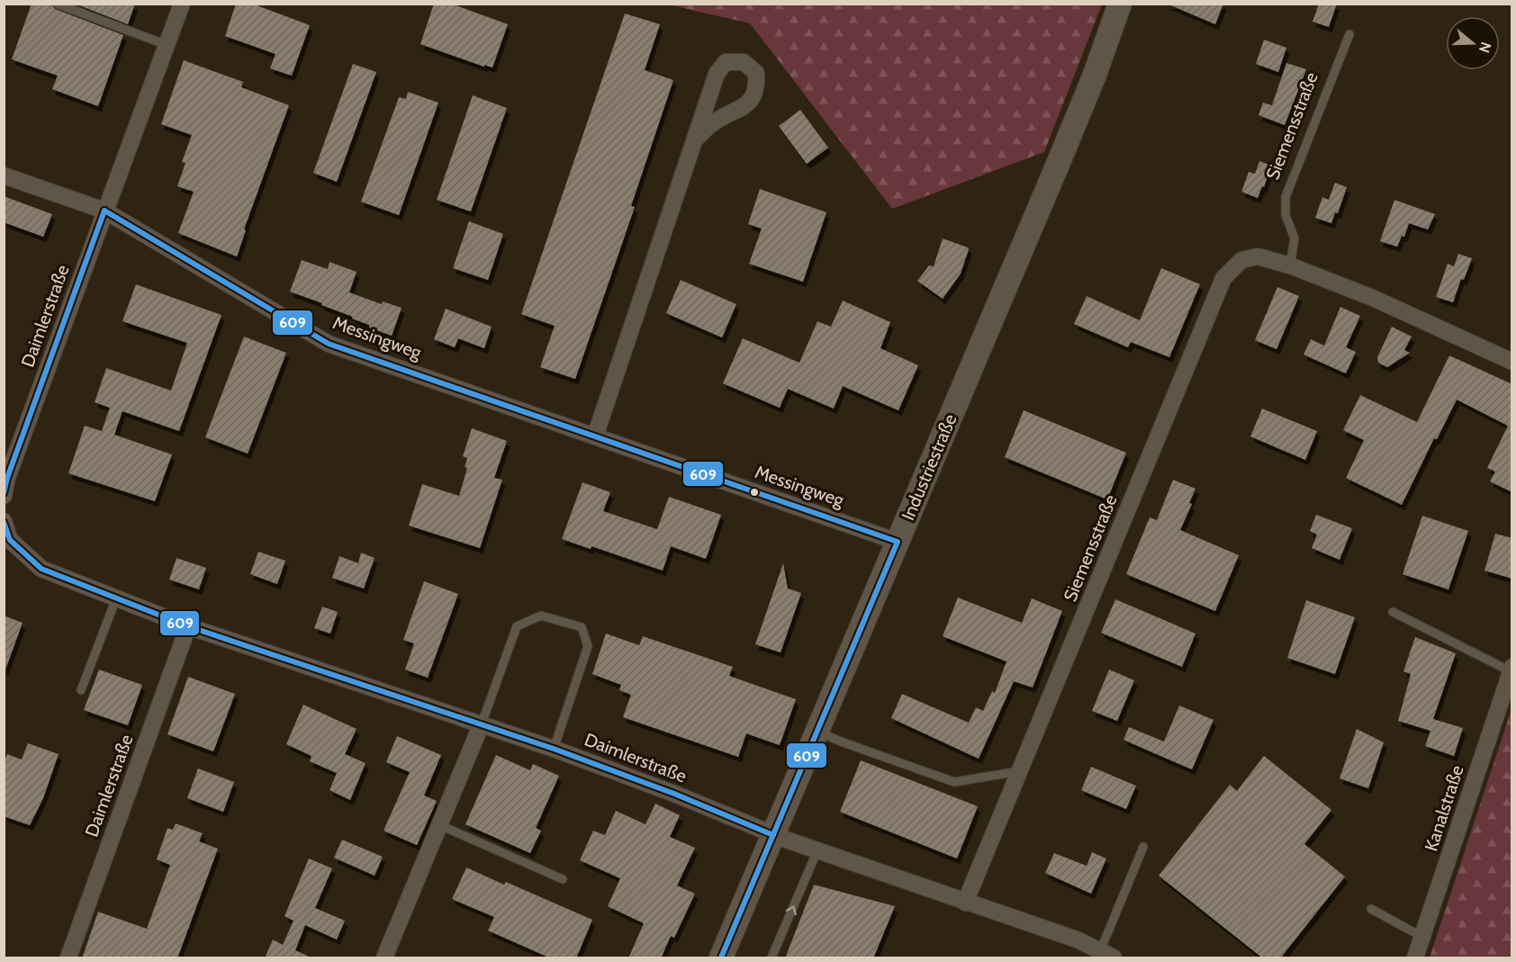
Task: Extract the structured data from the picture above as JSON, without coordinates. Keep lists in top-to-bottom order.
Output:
{
  "streets": {
    "street": [
      "Siemensstraße",
      "Daimlerstraße",
      "Messingweg",
      "Industriestraße",
      "Kanalstraße"
    ]
  },
  "crossings": [
    ["Daimlerstraße", "Messingweg"],
    ["Daimlerstraße", "Industriestraße"],
    ["Messingweg", "Industriestraße"]
  ],
  "lines": ["transit line 609"],
  "north": "right"
}
